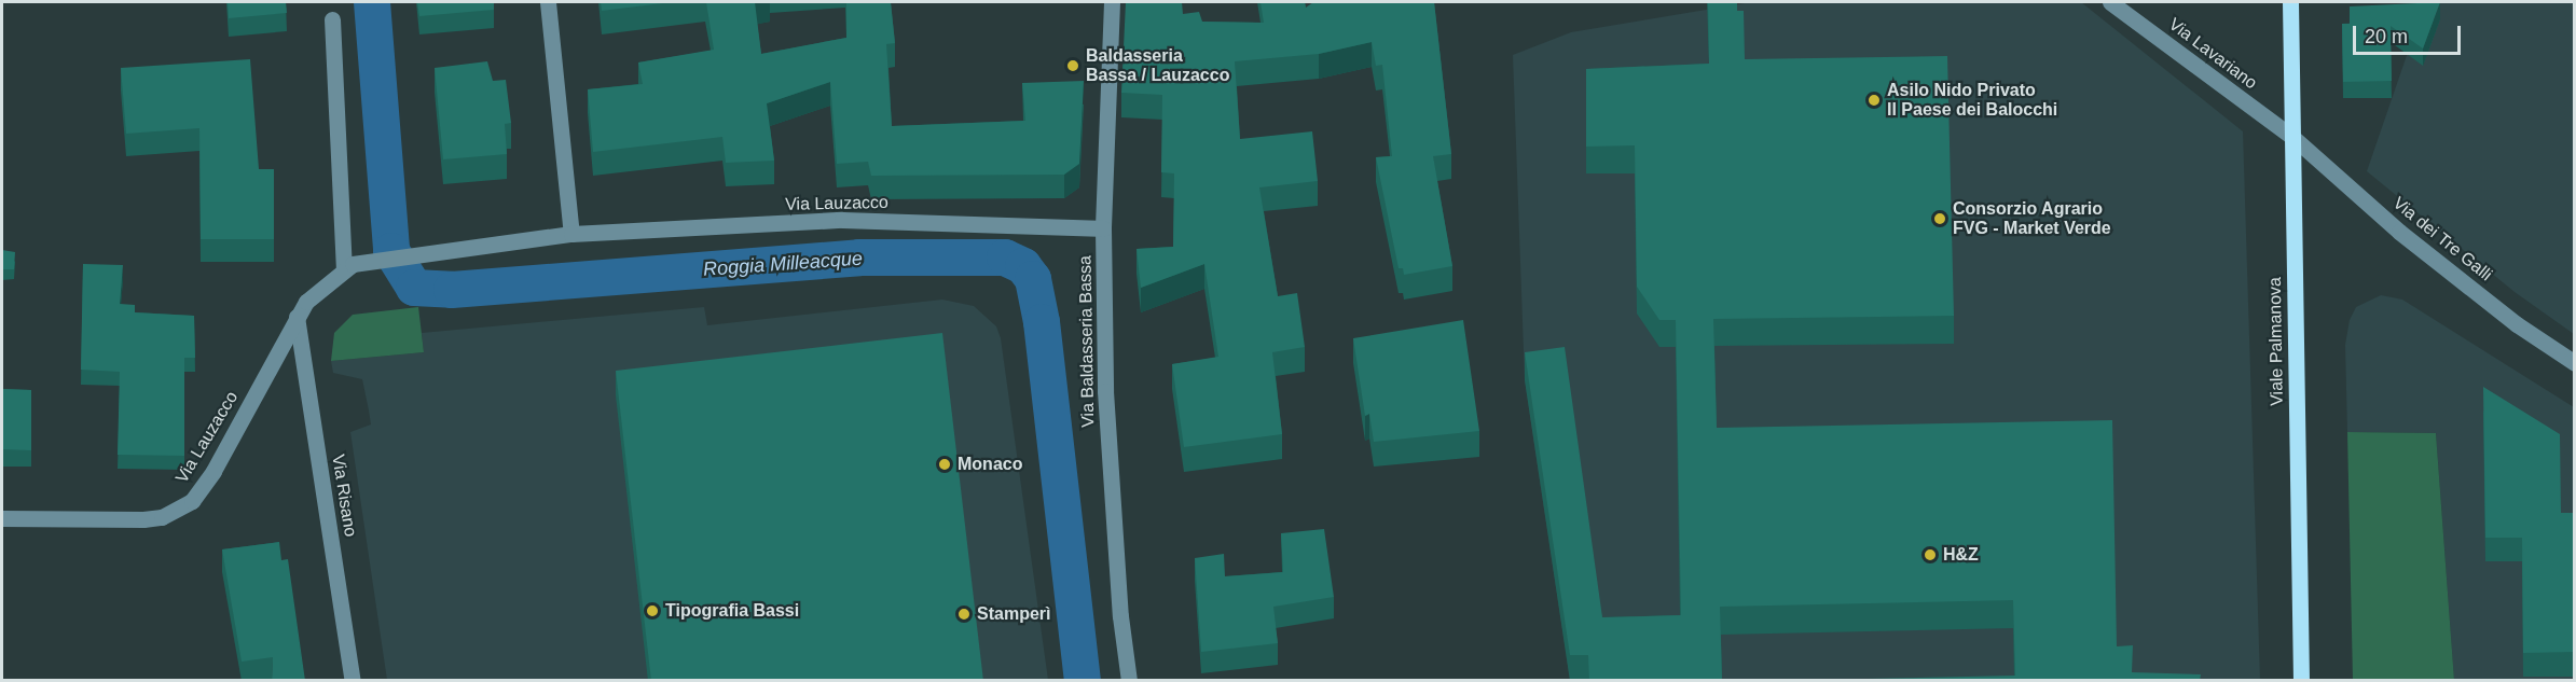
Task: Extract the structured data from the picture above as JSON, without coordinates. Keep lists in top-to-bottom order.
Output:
{
  "streets": {
    "main road": ["Viale Palmanova"],
    "street": [
      "Via Lavariano",
      "Via Lauzacco",
      "Via dei Tre Galli",
      "Via Baldasseria Bassa",
      "Via Risano"
    ]
  },
  "crossings": [
    ["Via Lavariano", "Via dei Tre Galli"],
    ["Via Lavariano", "Viale Palmanova"],
    ["Via Lauzacco", "Via Baldasseria Bassa"],
    ["Via Lauzacco", "Via Risano"],
    ["Via dei Tre Galli", "Viale Palmanova"]
  ],
  "water": ["Roggia Milleacque"],
  "places": [
    "Baldasseria Bassa / Lauzacco",
    "Asilo Nido Privato Il Paese dei Balocchi",
    "Consorzio Agrario FVG - Market Verde",
    "Monaco",
    "H&Z",
    "Tipografia Bassi",
    "Stamperì"
  ],
  "scale_bar": "20 m"
}
